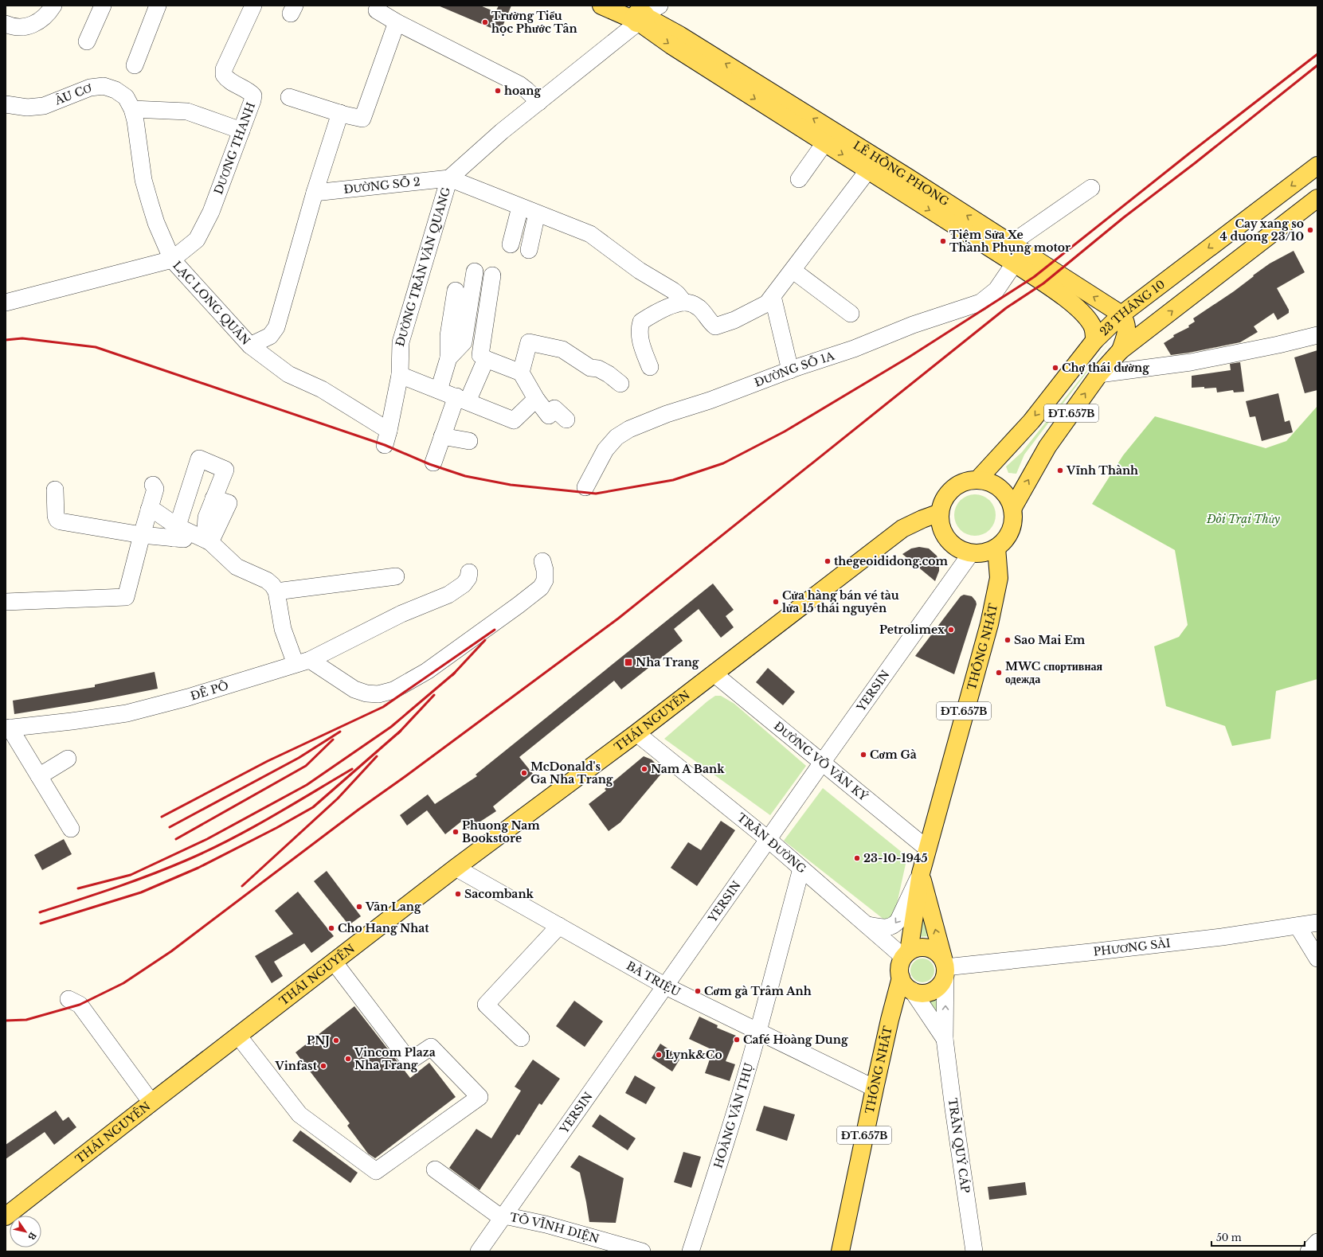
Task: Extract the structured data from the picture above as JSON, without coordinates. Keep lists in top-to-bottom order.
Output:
{
  "streets": {
    "main road": [
      "LÊ HỒNG PHONG",
      "23 THÁNG 10",
      "ĐT.657B",
      "THỐNG NHẤT",
      "THÁI NGUYÊN"
    ],
    "street": [
      "ÂU CƠ",
      "DƯƠNG THANH",
      "ĐƯỜNG SỐ 2",
      "ĐƯỜNG TRẦN VĂN QUANG",
      "LẠC LONG QUÂN",
      "ĐƯỜNG SỐ 1A",
      "ĐỀ PÔ",
      "YERSIN",
      "ĐƯỜNG VÕ VĂN KÝ",
      "TRẦN ĐƯỜNG",
      "PHƯƠNG SÀI",
      "BÀ TRIỆU",
      "HOÀNG VĂN THỤ",
      "TRẦN QUÝ CÁP",
      "TÔ VĨNH DIỆN"
    ]
  },
  "crossings": [
    ["DƯƠNG THANH", "LẠC LONG QUÂN"],
    ["LÊ HỒNG PHONG", "ĐƯỜNG TRẦN VĂN QUANG"],
    ["LÊ HỒNG PHONG", "23 THÁNG 10"],
    ["LÊ HỒNG PHONG", "ĐƯỜNG SỐ 1A"],
    ["ĐƯỜNG SỐ 2", "ĐƯỜNG TRẦN VĂN QUANG"],
    ["ĐƯỜNG SỐ 2", "LẠC LONG QUÂN"],
    ["ĐƯỜNG TRẦN VĂN QUANG", "LẠC LONG QUÂN"],
    ["23 THÁNG 10", "ĐT.657B"],
    ["23 THÁNG 10", "THỐNG NHẤT"],
    ["23 THÁNG 10", "YERSIN"],
    ["23 THÁNG 10", "THÁI NGUYÊN"],
    ["ĐT.657B", "THỐNG NHẤT"],
    ["ĐT.657B", "YERSIN"],
    ["ĐT.657B", "THÁI NGUYÊN"],
    ["THỐNG NHẤT", "YERSIN"],
    ["THỐNG NHẤT", "THÁI NGUYÊN"],
    ["THỐNG NHẤT", "ĐƯỜNG VÕ VĂN KÝ"],
    ["THỐNG NHẤT", "TRẦN ĐƯỜNG"],
    ["THỐNG NHẤT", "PHƯƠNG SÀI"],
    ["THỐNG NHẤT", "BÀ TRIỆU"],
    ["THỐNG NHẤT", "TRẦN QUÝ CÁP"],
    ["YERSIN", "THÁI NGUYÊN"],
    ["YERSIN", "ĐƯỜNG VÕ VĂN KÝ"],
    ["YERSIN", "TRẦN ĐƯỜNG"],
    ["YERSIN", "BÀ TRIỆU"],
    ["YERSIN", "TÔ VĨNH DIỆN"],
    ["THÁI NGUYÊN", "ĐƯỜNG VÕ VĂN KÝ"],
    ["THÁI NGUYÊN", "TRẦN ĐƯỜNG"],
    ["THÁI NGUYÊN", "BÀ TRIỆU"],
    ["TRẦN ĐƯỜNG", "PHƯƠNG SÀI"],
    ["TRẦN ĐƯỜNG", "HOÀNG VĂN THỤ"],
    ["TRẦN ĐƯỜNG", "TRẦN QUÝ CÁP"],
    ["PHƯƠNG SÀI", "TRẦN QUÝ CÁP"],
    ["BÀ TRIỆU", "HOÀNG VĂN THỤ"]
  ],
  "parks": ["Đồi Trại Thủy"],
  "places": {
    "other": [
      "Trường Tiểu học Phước Tân",
      "hoang",
      "Cay xang so 4 duong 23/10",
      "Tiệm Sửa Xe Thành Phụng motor",
      "Chợ thái đường",
      "Vĩnh Thành",
      "thegeoididong.com",
      "Cửa hàng bán vé tàu lửa 15 thái nguyên",
      "Petrolimex",
      "Sao Mai Em",
      "MWC спортивная одежда",
      "Cơm Gà",
      "Nam A Bank",
      "McDonald's Ga Nha Trang",
      "Phuong Nam Bookstore",
      "23-10-1945",
      "Sacombank",
      "Văn Lang",
      "Cho Hang Nhat",
      "Cơm gà Trâm Anh",
      "Café Hoàng Dung",
      "PNJ",
      "Lynk&Co",
      "Vincom Plaza Nha Trang",
      "Vinfast"
    ],
    "transit": ["Nha Trang"]
  },
  "scale_bar": "50 m",
  "north": "bottom right"
}
